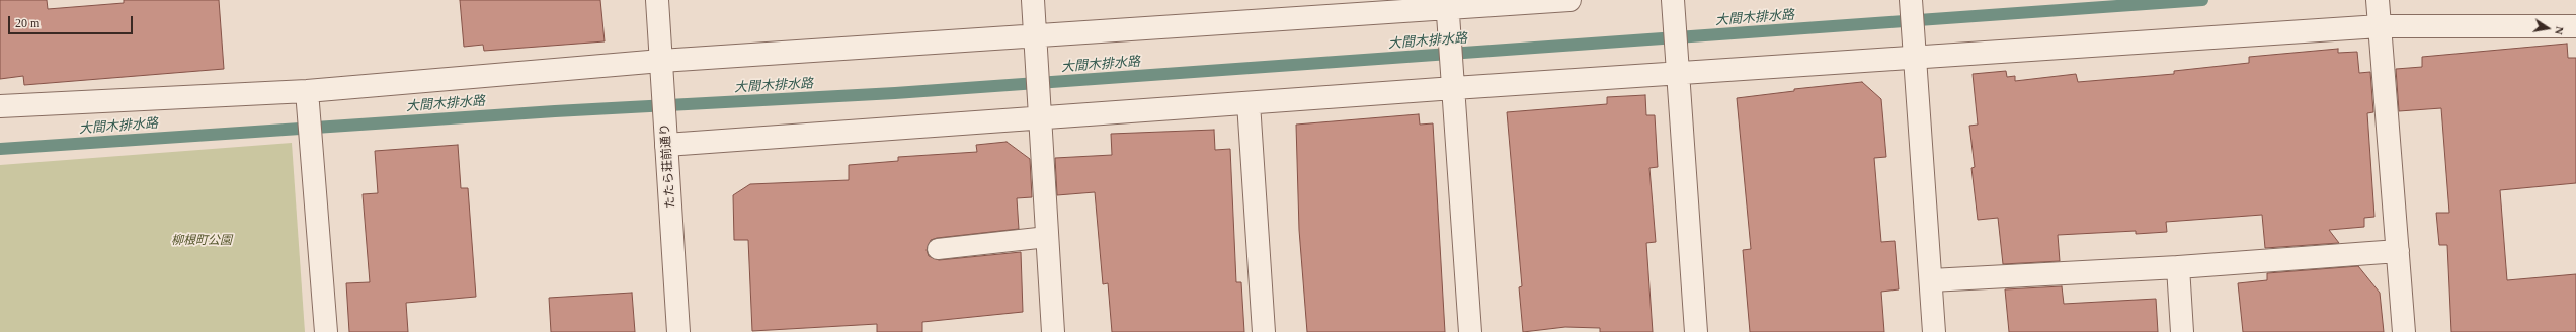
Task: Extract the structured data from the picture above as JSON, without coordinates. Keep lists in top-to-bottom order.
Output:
{
  "streets": {
    "street": ["たたら荘前通り"]
  },
  "water": ["大間木排水路"],
  "parks": ["柳根町公園"],
  "scale_bar": "20 m",
  "north": "right"
}
